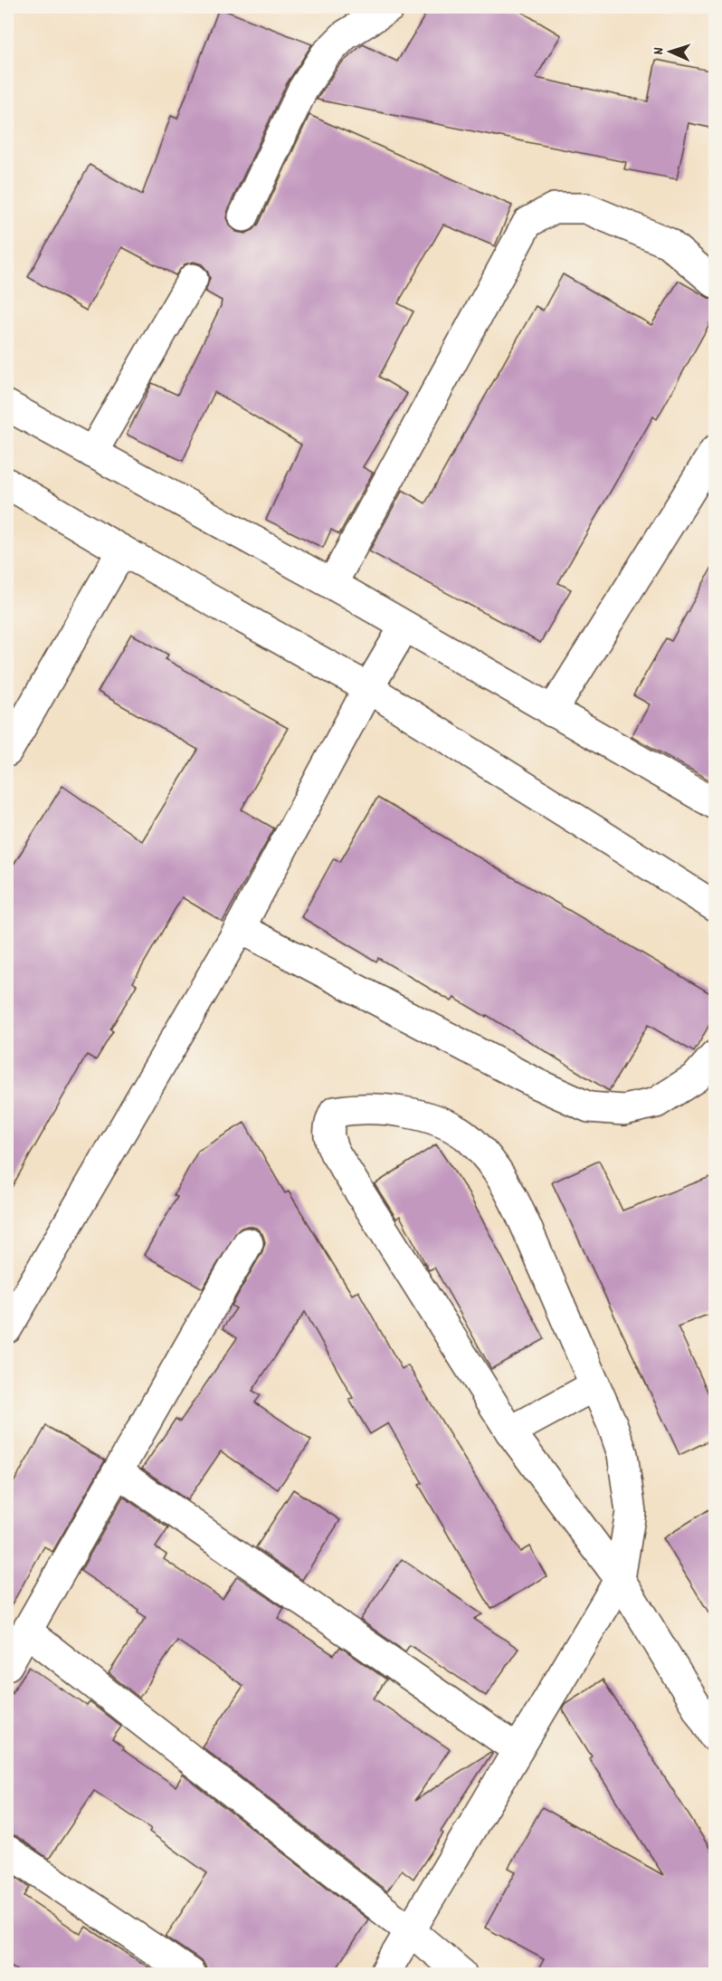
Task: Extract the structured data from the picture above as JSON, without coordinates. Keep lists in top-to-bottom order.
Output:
{
  "north": "left"
}
